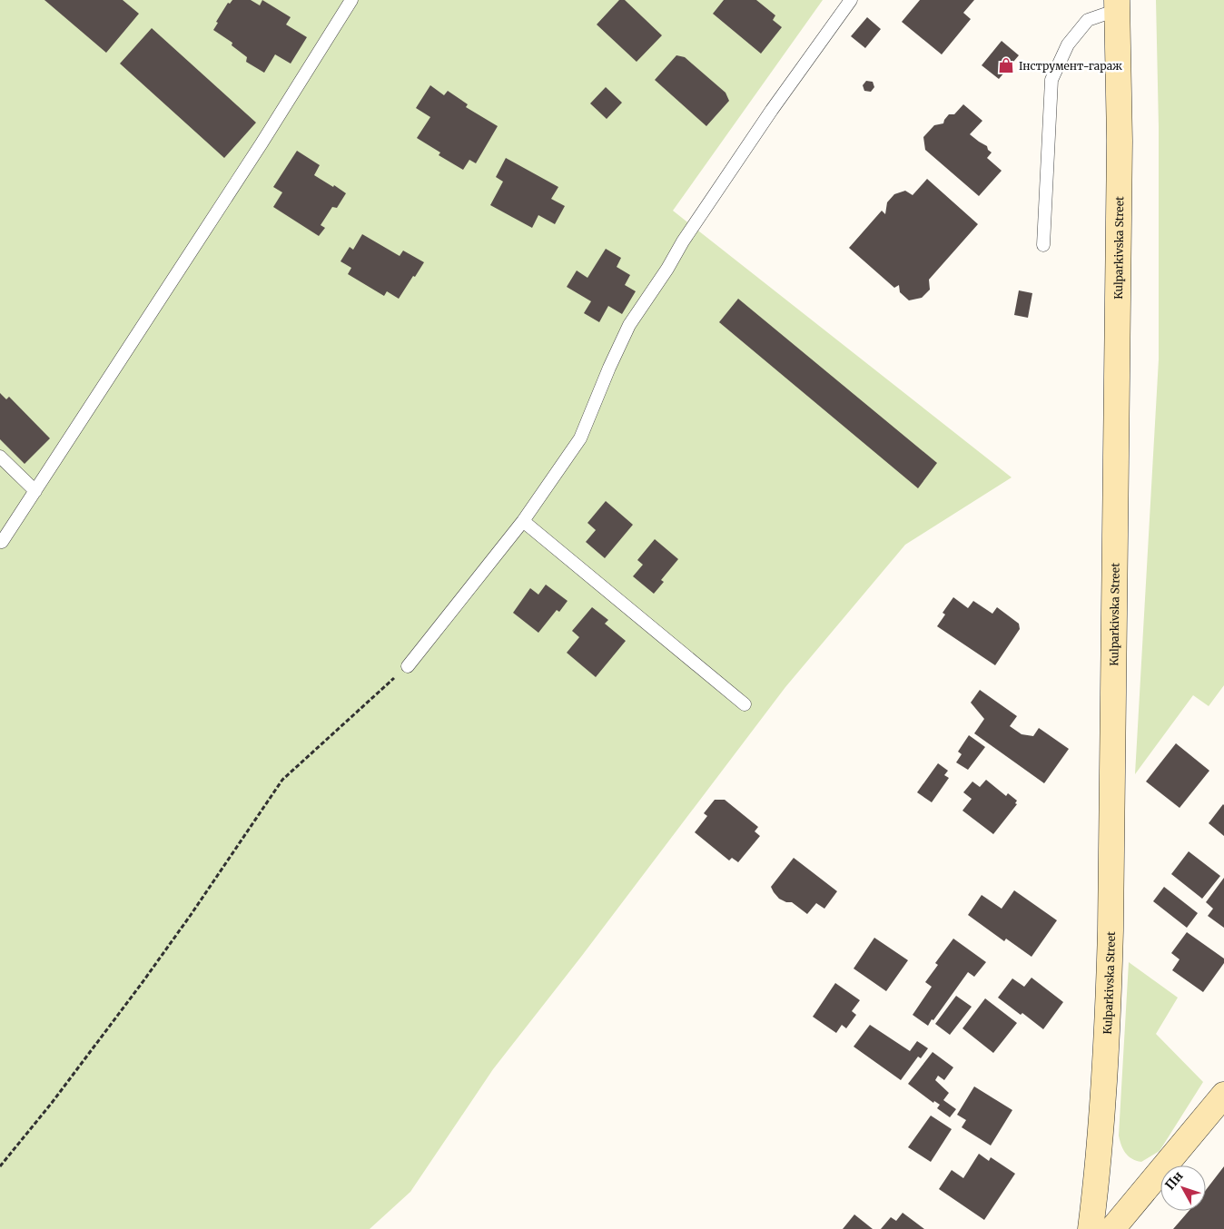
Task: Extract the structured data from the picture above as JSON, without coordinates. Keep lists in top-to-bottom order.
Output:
{
  "streets": {
    "main road": ["Kulparkivska Street"]
  },
  "places": {
    "shop": ["Інструмент-гараж"]
  },
  "north": "top left"
}
